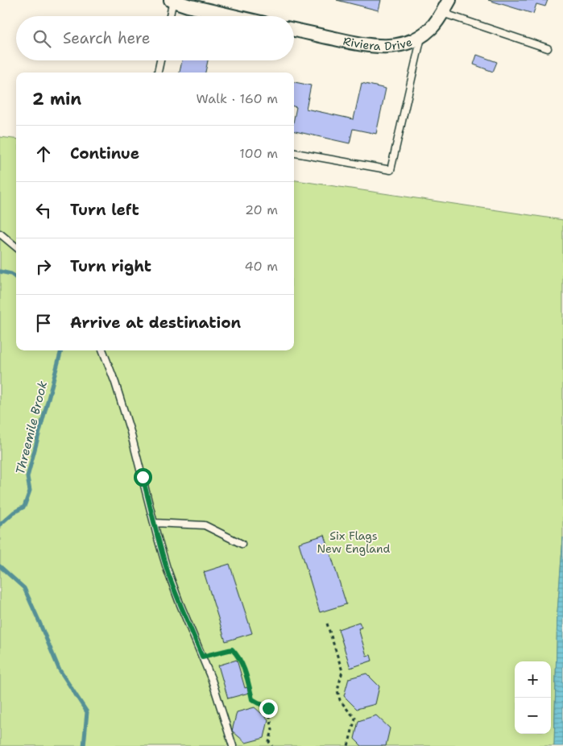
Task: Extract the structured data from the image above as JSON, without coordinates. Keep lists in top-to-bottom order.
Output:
{
  "streets": {
    "street": ["Riviera Drive"]
  },
  "water": ["Threemile Brook"],
  "parks": ["Six Flags New England"],
  "page": {
    "search": "Search here",
    "heading": ["2 min", "Walk · 160 m"],
    "list": [
      ["Continue", "100 m"],
      ["Turn left", "20 m"],
      ["Turn right", "40 m"],
      "Arrive at destination"
    ],
    "map_buttons": ["+", "−"]
  }
}
